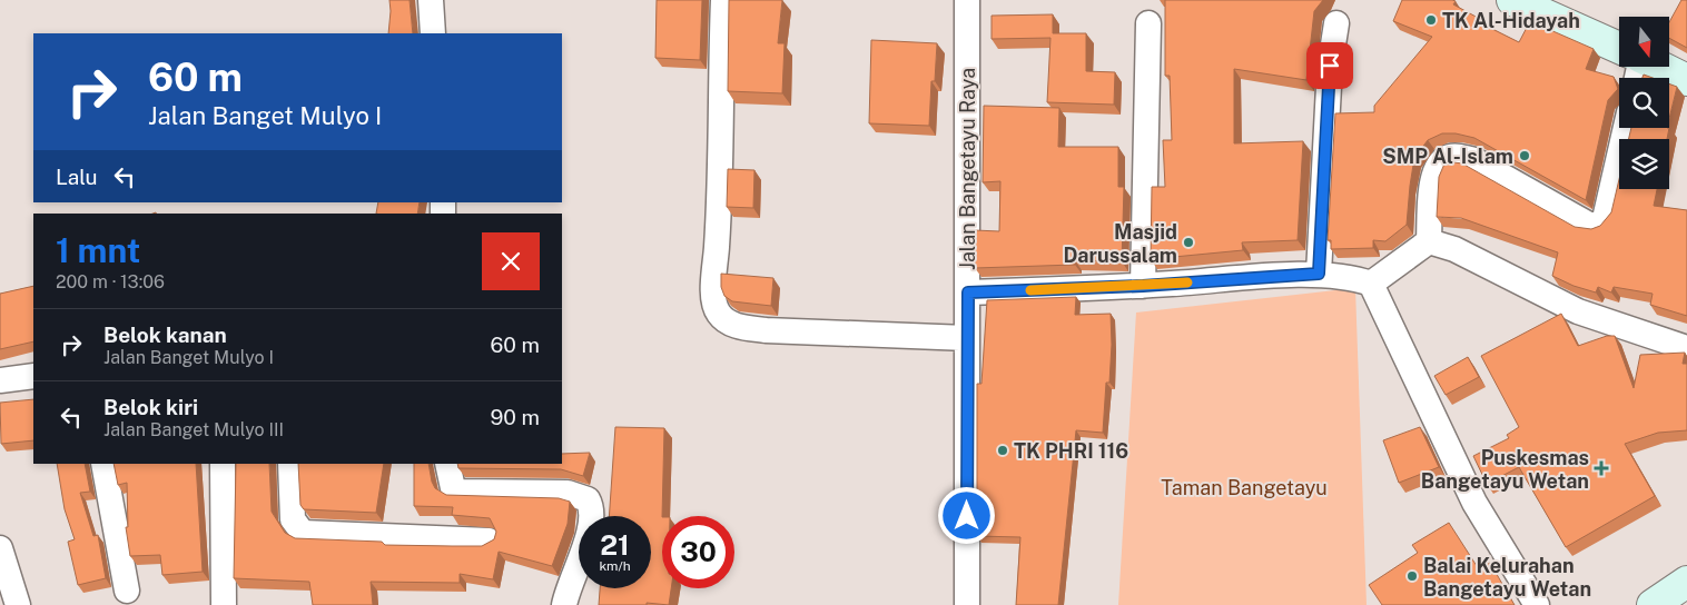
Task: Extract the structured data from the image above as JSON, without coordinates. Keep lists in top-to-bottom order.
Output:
{
  "streets": {
    "street": ["Jalan Bangetayu Raya"]
  },
  "parks": ["Taman Bangetayu"],
  "places": {
    "other": [
      "TK Al-Hidayah",
      "SMP Al-Islam",
      "Masjid Darussalam",
      "TK PHRI 116",
      "Balai Kelurahan Bangetayu Wetan"
    ],
    "health": ["Puskesmas Bangetayu Wetan"]
  },
  "north": "bottom",
  "page": {
    "turn": ["60 m", "Jalan Banget Mulyo I"],
    "then": "Lalu",
    "heading": ["1 mnt", "200 m · 13:06"],
    "list": [
      {
        "name": "Belok kanan",
        "note": "Jalan Banget Mulyo I",
        "value": "60 m"
      },
      {
        "name": "Belok kiri",
        "note": "Jalan Banget Mulyo III",
        "value": "90 m"
      }
    ],
    "speed": "21 km/h",
    "limit": "30"
  }
}
